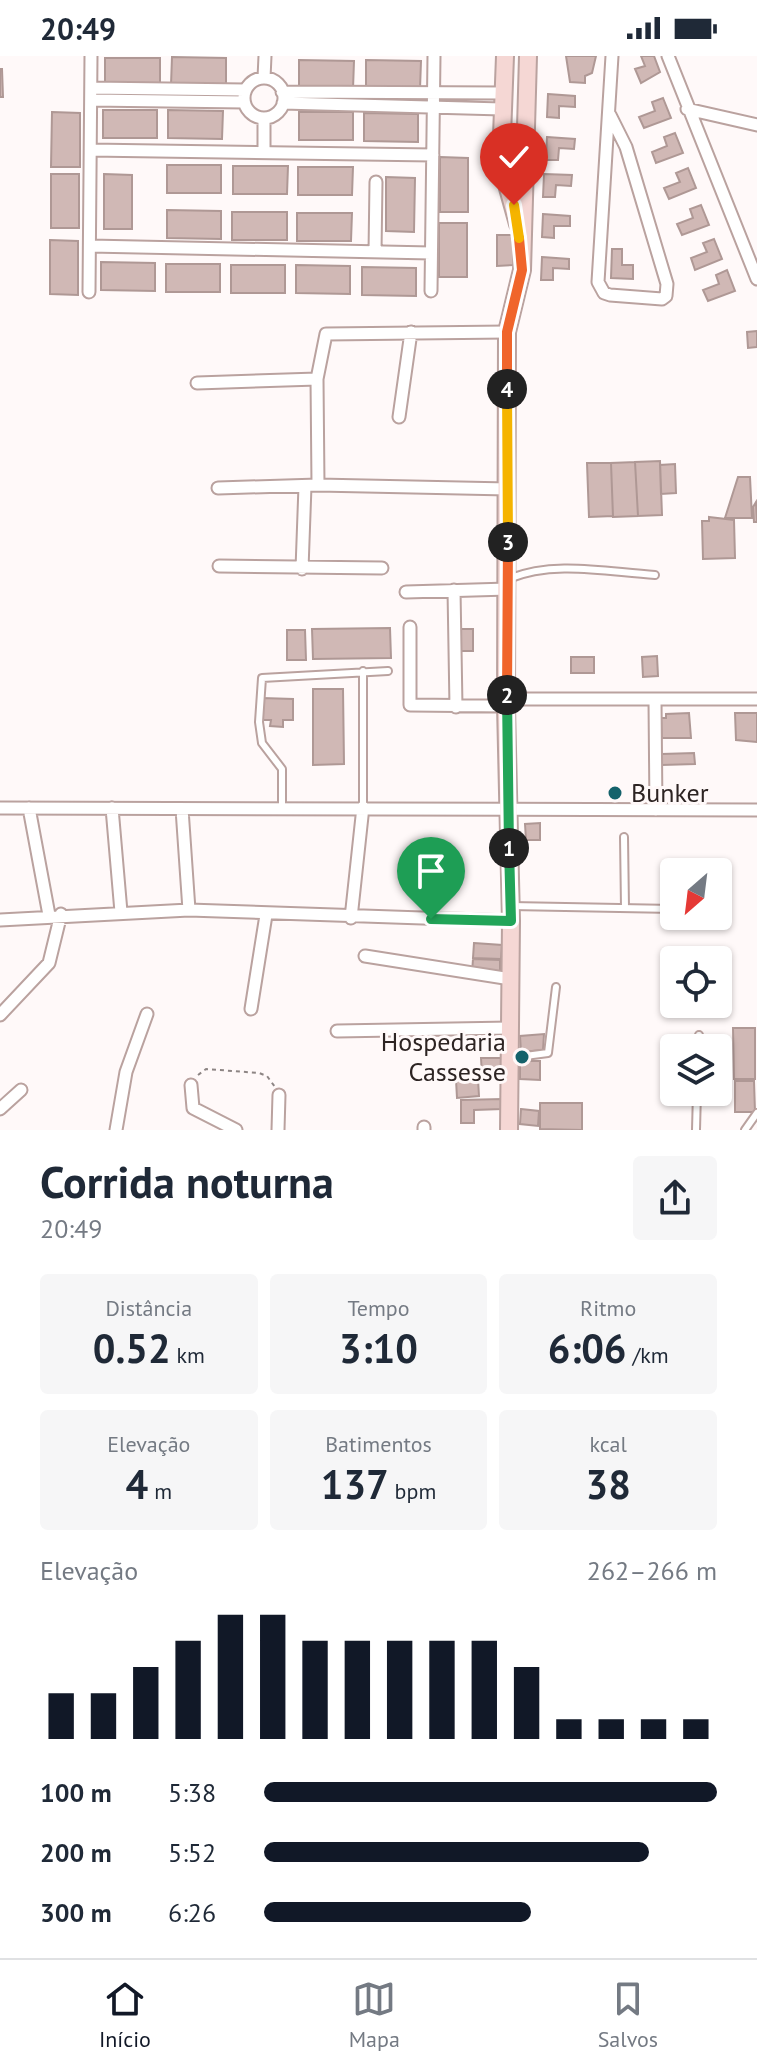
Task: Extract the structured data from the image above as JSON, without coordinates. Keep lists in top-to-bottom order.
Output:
{
  "places": ["Bunker", "Hospedaria Cassesse"],
  "north": "bottom left",
  "page": {
    "status": "20:49",
    "pins": [
      "4",
      "3",
      "2",
      "1"
    ],
    "heading": ["Corrida noturna", "20:49"],
    "stats": [
      ["Distância", "0.52 km"],
      ["Tempo", "3:10"],
      ["Ritmo", "6:06 /km"],
      ["Elevação", "4 m"],
      ["Batimentos", "137 bpm"],
      ["kcal", "38"]
    ],
    "chart": ["Elevação", "262–266 m"],
    "list": [
      {
        "name": "100 m",
        "note": "5:38"
      },
      {
        "name": "200 m",
        "note": "5:52"
      },
      {
        "name": "300 m",
        "note": "6:26"
      }
    ],
    "tabs": ["Início", "Mapa", "Salvos"]
  }
}
